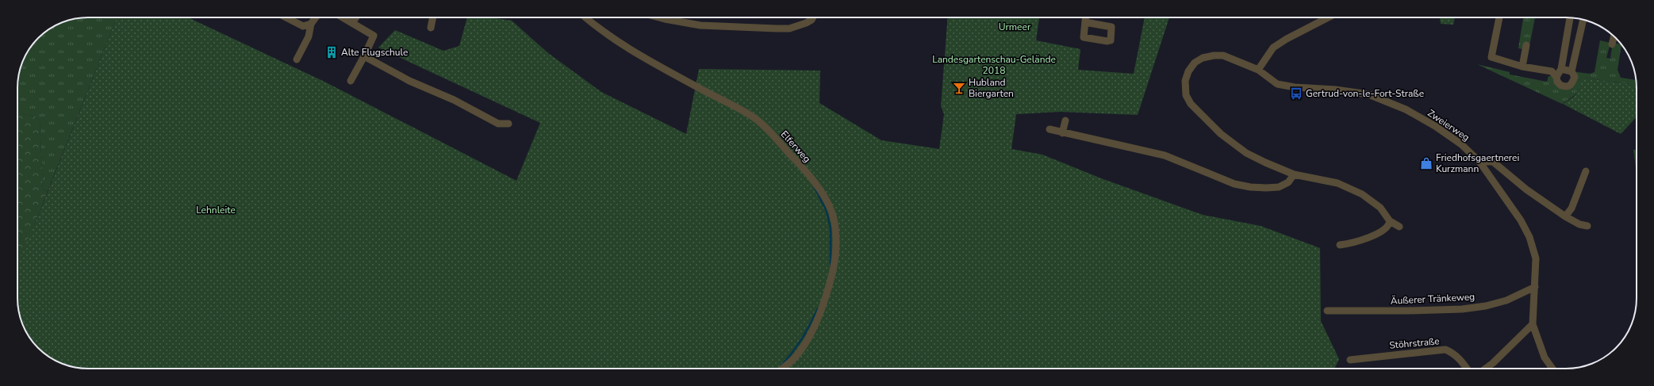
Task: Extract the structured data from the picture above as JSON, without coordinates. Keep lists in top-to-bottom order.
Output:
{
  "streets": {
    "street": [
      "Zweierweg",
      "Elferweg",
      "Äußerer Tränkeweg",
      "Stöhrstraße"
    ]
  },
  "crossings": [
    ["Zweierweg", "Äußerer Tränkeweg"]
  ],
  "parks": ["Urmeer", "Landesgartenschau-Gelände 2018", "Lehnleite"],
  "places": {
    "building": ["Alte Flugschule"],
    "bar": ["Hubland Biergarten"],
    "bus stop": ["Gertrud-von-le-Fort-Straße"],
    "shop": ["Friedhofsgaertnerei Kurzmann"]
  }
}
